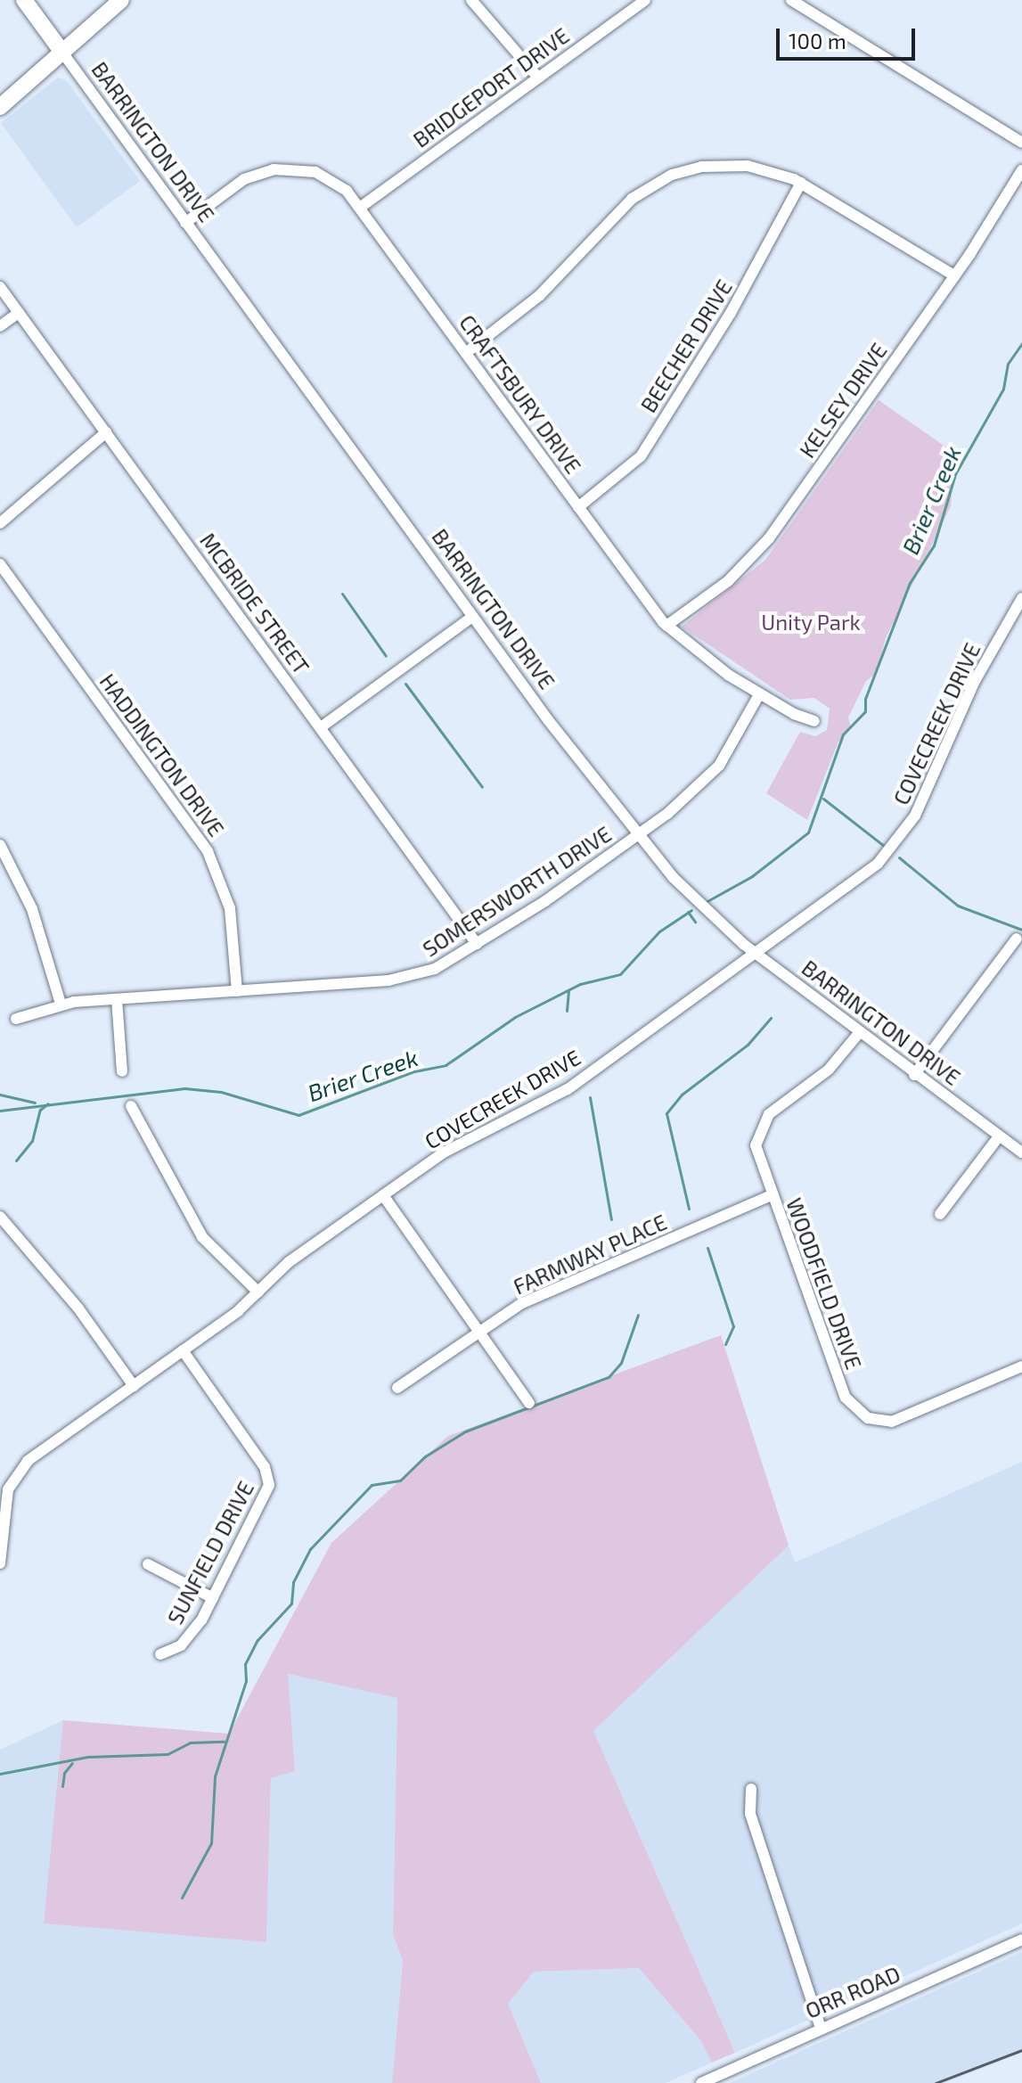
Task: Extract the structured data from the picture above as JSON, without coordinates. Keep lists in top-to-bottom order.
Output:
{
  "streets": {
    "main road": ["BARRINGTON DRIVE"],
    "street": [
      "BRIDGEPORT DRIVE",
      "BEECHER DRIVE",
      "CRAFTSBURY DRIVE",
      "KELSEY DRIVE",
      "MCBRIDE STREET",
      "COVECREEK DRIVE",
      "HADDINGTON DRIVE",
      "SOMERSWORTH DRIVE",
      "FARMWAY PLACE",
      "WOODFIELD DRIVE",
      "SUNFIELD DRIVE",
      "ORR ROAD"
    ]
  },
  "crossings": [
    ["BRIDGEPORT DRIVE", "CRAFTSBURY DRIVE"],
    ["BARRINGTON DRIVE", "CRAFTSBURY DRIVE"],
    ["BARRINGTON DRIVE", "COVECREEK DRIVE"],
    ["BARRINGTON DRIVE", "SOMERSWORTH DRIVE"],
    ["BARRINGTON DRIVE", "WOODFIELD DRIVE"],
    ["BEECHER DRIVE", "CRAFTSBURY DRIVE"],
    ["CRAFTSBURY DRIVE", "KELSEY DRIVE"],
    ["CRAFTSBURY DRIVE", "SOMERSWORTH DRIVE"],
    ["MCBRIDE STREET", "SOMERSWORTH DRIVE"],
    ["COVECREEK DRIVE", "SUNFIELD DRIVE"],
    ["HADDINGTON DRIVE", "SOMERSWORTH DRIVE"],
    ["FARMWAY PLACE", "WOODFIELD DRIVE"]
  ],
  "water": ["Brier Creek"],
  "parks": ["Unity Park"],
  "scale_bar": "100 m"
}
